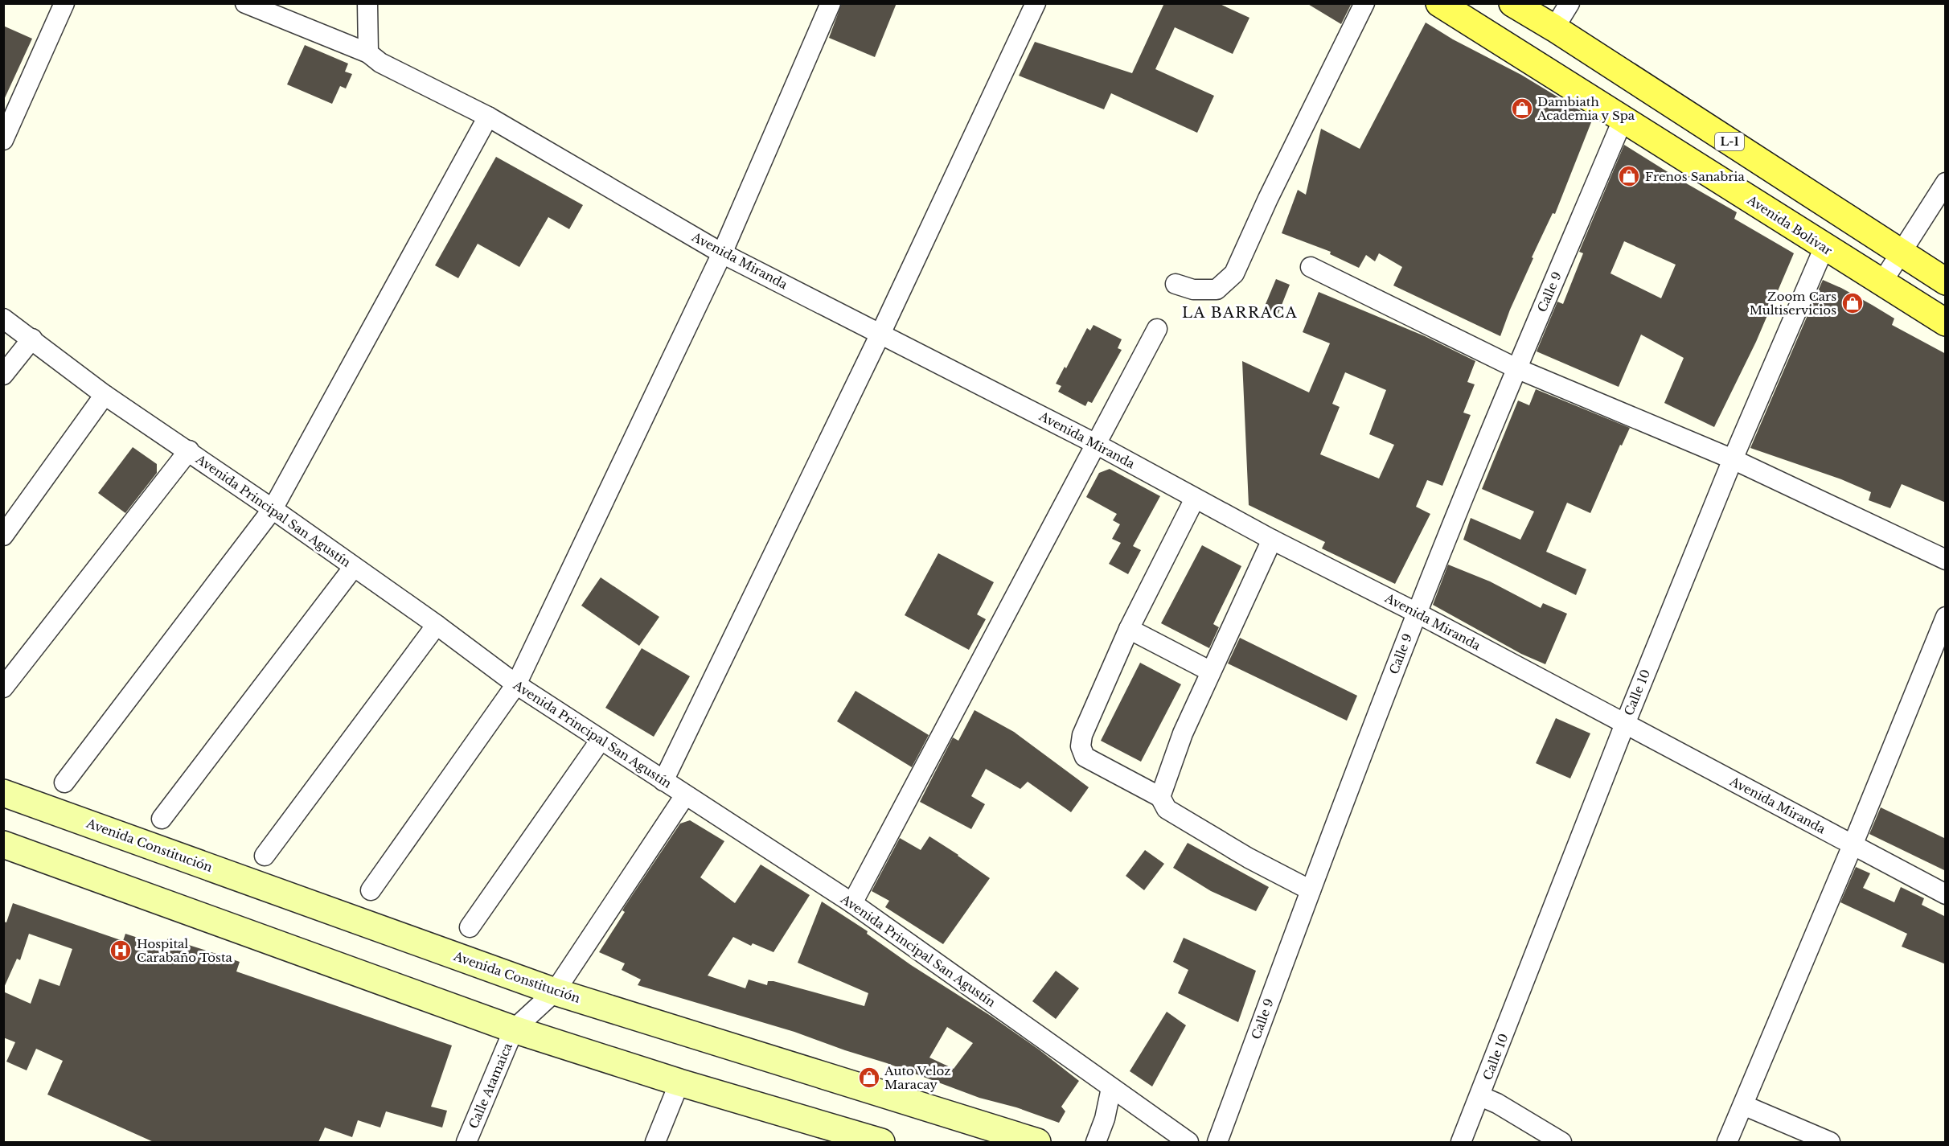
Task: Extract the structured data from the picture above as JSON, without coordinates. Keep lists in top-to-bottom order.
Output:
{
  "streets": {
    "main road": ["L-1", "Avenida Bolívar"],
    "street": [
      "Avenida Miranda",
      "Calle 9",
      "Avenida Principal San Agustín",
      "Calle 10",
      "Avenida Constitución",
      "Calle Atamaica"
    ]
  },
  "crossings": [
    ["Avenida Bolívar", "Calle 9"],
    ["Avenida Bolívar", "Calle 10"],
    ["Avenida Miranda", "Calle 9"],
    ["Avenida Miranda", "Calle 10"]
  ],
  "districts": ["LA BARRACA"],
  "places": {
    "shop": [
      "Dambiath Academia y Spa",
      "Frenos Sanabria",
      "Zoom Cars Multiservicios",
      "Auto Veloz Maracay"
    ],
    "hospital": ["Hospital Carabaño Tosta"]
  }
}
